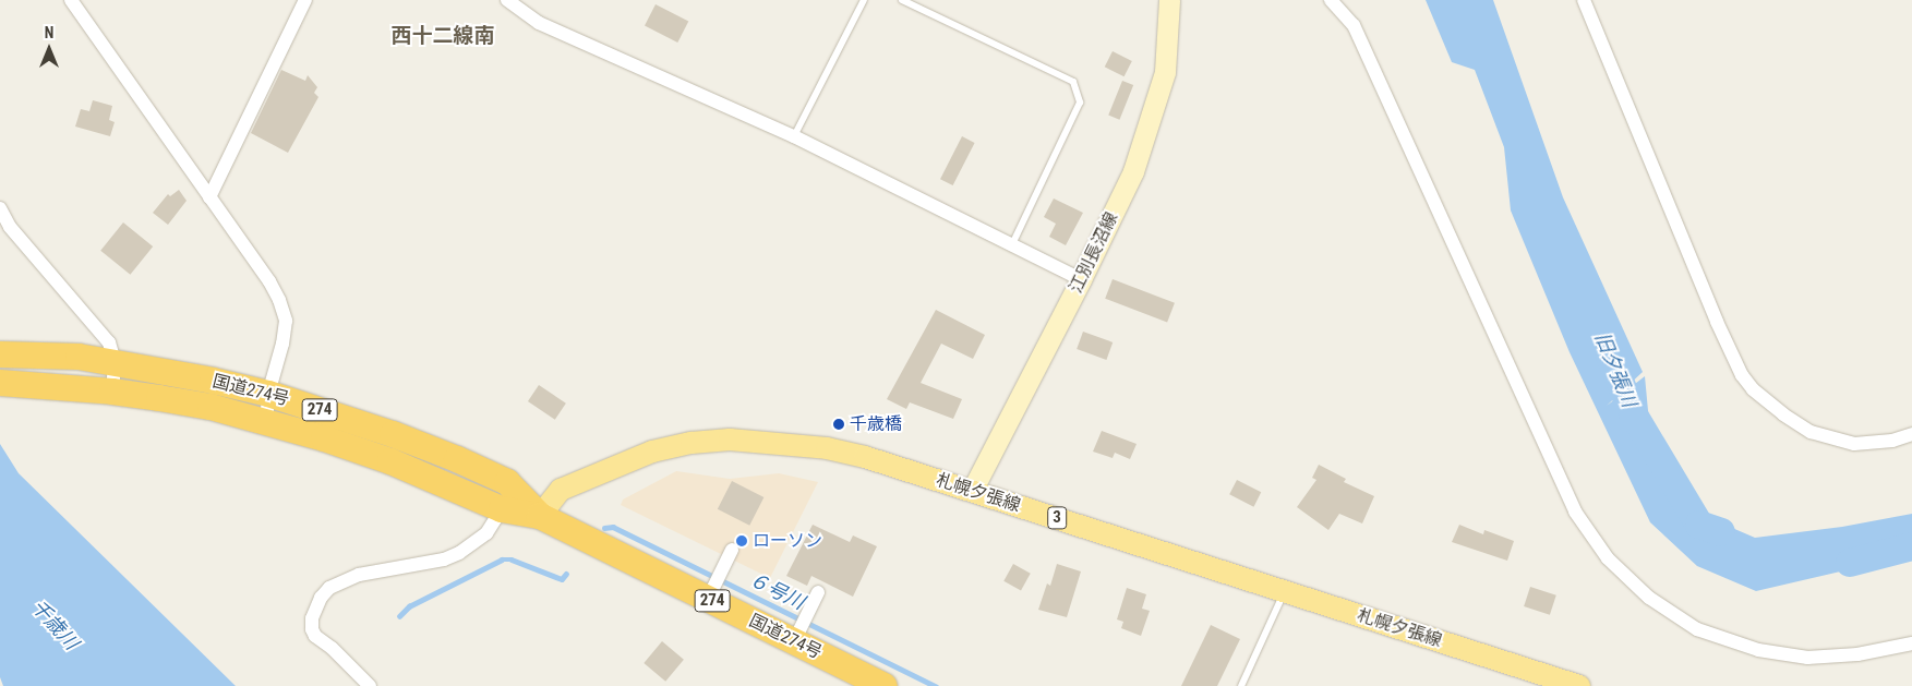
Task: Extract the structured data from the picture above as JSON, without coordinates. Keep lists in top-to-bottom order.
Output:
{
  "streets": {
    "highway": ["国道274号", "274"],
    "main road": ["江別長沼線", "札幌夕張線", "3"]
  },
  "crossings": [
    ["江別長沼線", "札幌夕張線"],
    ["国道274号", "札幌夕張線"]
  ],
  "districts": ["西十二線南"],
  "water": ["旧夕張川", "６号川", "千歳川"],
  "places": ["千歳橋", "ローソン"],
  "north": "top"
}
